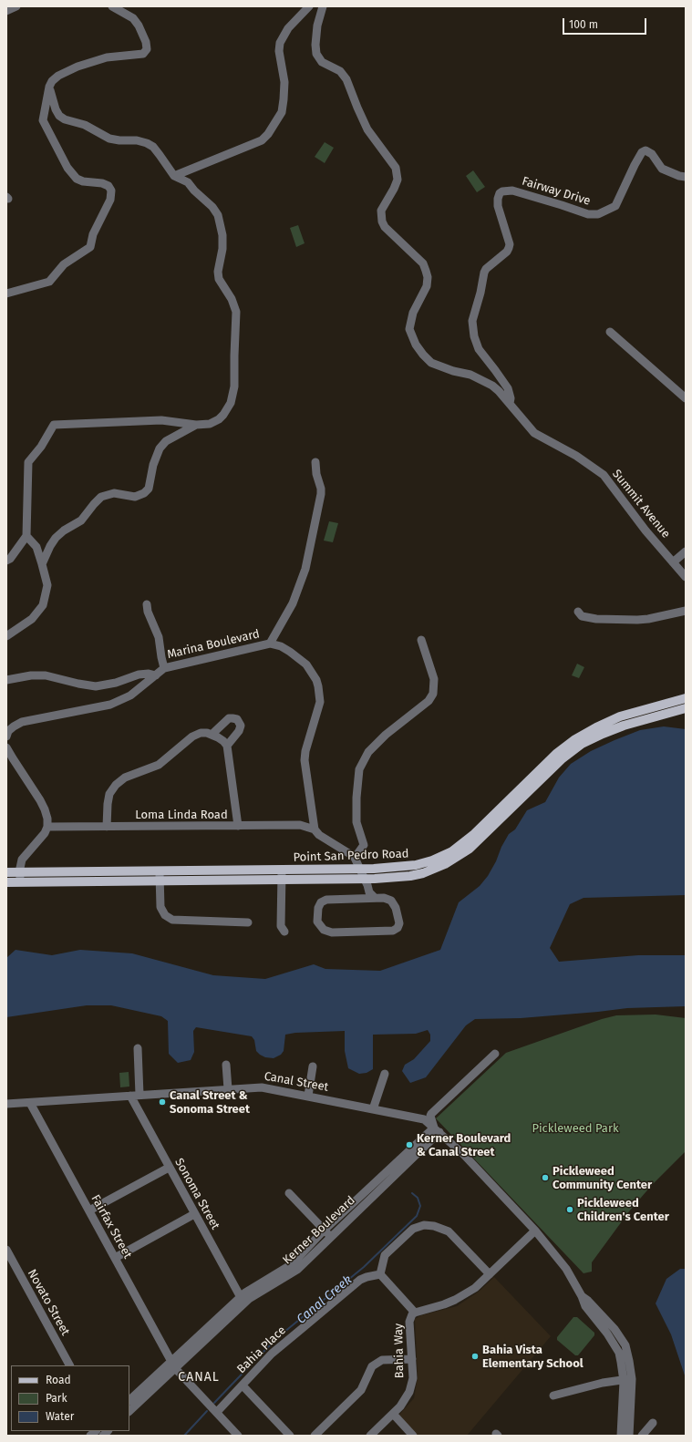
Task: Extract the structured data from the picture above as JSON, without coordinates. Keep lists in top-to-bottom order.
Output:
{
  "streets": {
    "main road": ["Point San Pedro Road"],
    "street": [
      "Fairway Drive",
      "Summit Avenue",
      "Marina Boulevard",
      "Loma Linda Road",
      "Canal Street",
      "Sonoma Street",
      "Fairfax Street",
      "Kerner Boulevard",
      "Novato Street",
      "Bahia Place",
      "Bahia Way"
    ]
  },
  "crossings": [
    ["Fairway Drive", "Summit Avenue"],
    ["Marina Boulevard", "Loma Linda Road"],
    ["Canal Street", "Sonoma Street"],
    ["Canal Street", "Fairfax Street"],
    ["Canal Street", "Kerner Boulevard"],
    ["Canal Street", "Bahia Way"],
    ["Sonoma Street", "Kerner Boulevard"],
    ["Fairfax Street", "Kerner Boulevard"],
    ["Bahia Place", "Bahia Way"]
  ],
  "districts": ["CANAL"],
  "water": ["Canal Creek"],
  "parks": ["Pickleweed Park"],
  "places": [
    "Canal Street & Sonoma Street",
    "Kerner Boulevard & Canal Street",
    "Pickleweed Community Center",
    "Pickleweed Children's Center",
    "Bahia Vista Elementary School"
  ],
  "legend": ["Road", "Park", "Water"],
  "scale_bar": "100 m"
}
